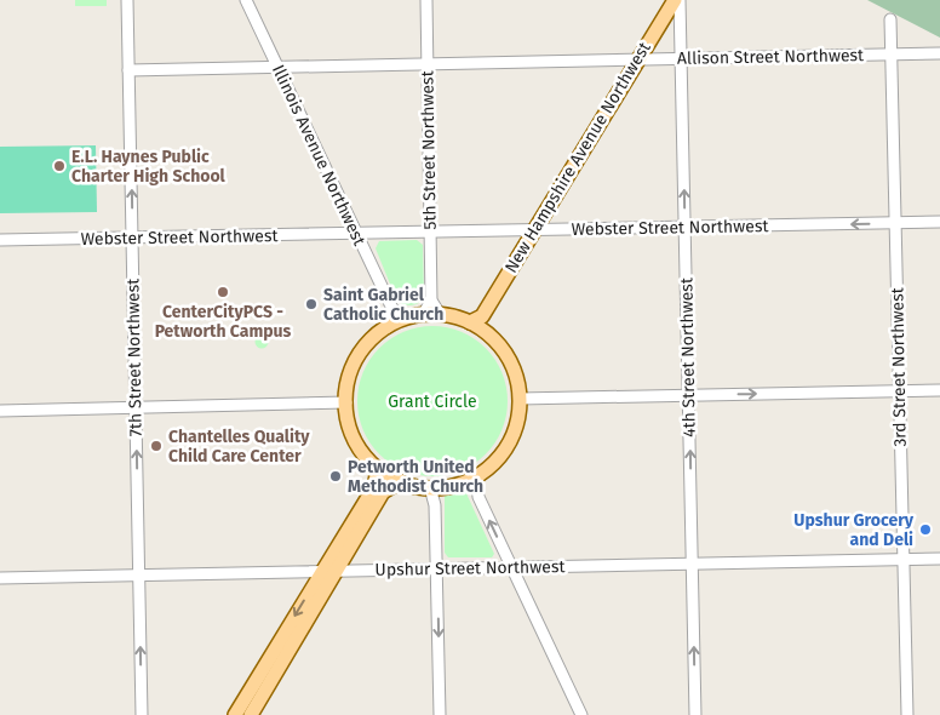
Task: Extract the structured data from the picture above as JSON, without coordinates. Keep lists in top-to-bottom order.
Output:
{
  "streets": {
    "main road": ["New Hampshire Avenue Northwest"],
    "street": [
      "Allison Street Northwest",
      "5th Street Northwest",
      "Illinois Avenue Northwest",
      "Webster Street Northwest",
      "7th Street Northwest",
      "4th Street Northwest",
      "3rd Street Northwest",
      "Upshur Street Northwest"
    ]
  },
  "crossings": [
    ["Allison Street Northwest", "5th Street Northwest"],
    ["Allison Street Northwest", "Illinois Avenue Northwest"],
    ["Allison Street Northwest", "New Hampshire Avenue Northwest"],
    ["Allison Street Northwest", "7th Street Northwest"],
    ["Allison Street Northwest", "4th Street Northwest"],
    ["Allison Street Northwest", "3rd Street Northwest"],
    ["5th Street Northwest", "New Hampshire Avenue Northwest"],
    ["5th Street Northwest", "Webster Street Northwest"],
    ["Illinois Avenue Northwest", "Webster Street Northwest"],
    ["New Hampshire Avenue Northwest", "Webster Street Northwest"],
    ["Webster Street Northwest", "7th Street Northwest"],
    ["Webster Street Northwest", "4th Street Northwest"],
    ["Webster Street Northwest", "3rd Street Northwest"],
    ["7th Street Northwest", "Upshur Street Northwest"],
    ["4th Street Northwest", "Upshur Street Northwest"],
    ["3rd Street Northwest", "Upshur Street Northwest"]
  ],
  "one_way": ["7th Street Northwest", "4th Street Northwest"],
  "parks": ["Grant Circle"],
  "places": [
    "E.L. Haynes Public Charter High School",
    "CenterCityPCS - Petworth Campus",
    "Saint Gabriel Catholic Church",
    "Chantelles Quality Child Care Center",
    "Petworth United Methodist Church",
    "Upshur Grocery and Deli"
  ]
}
